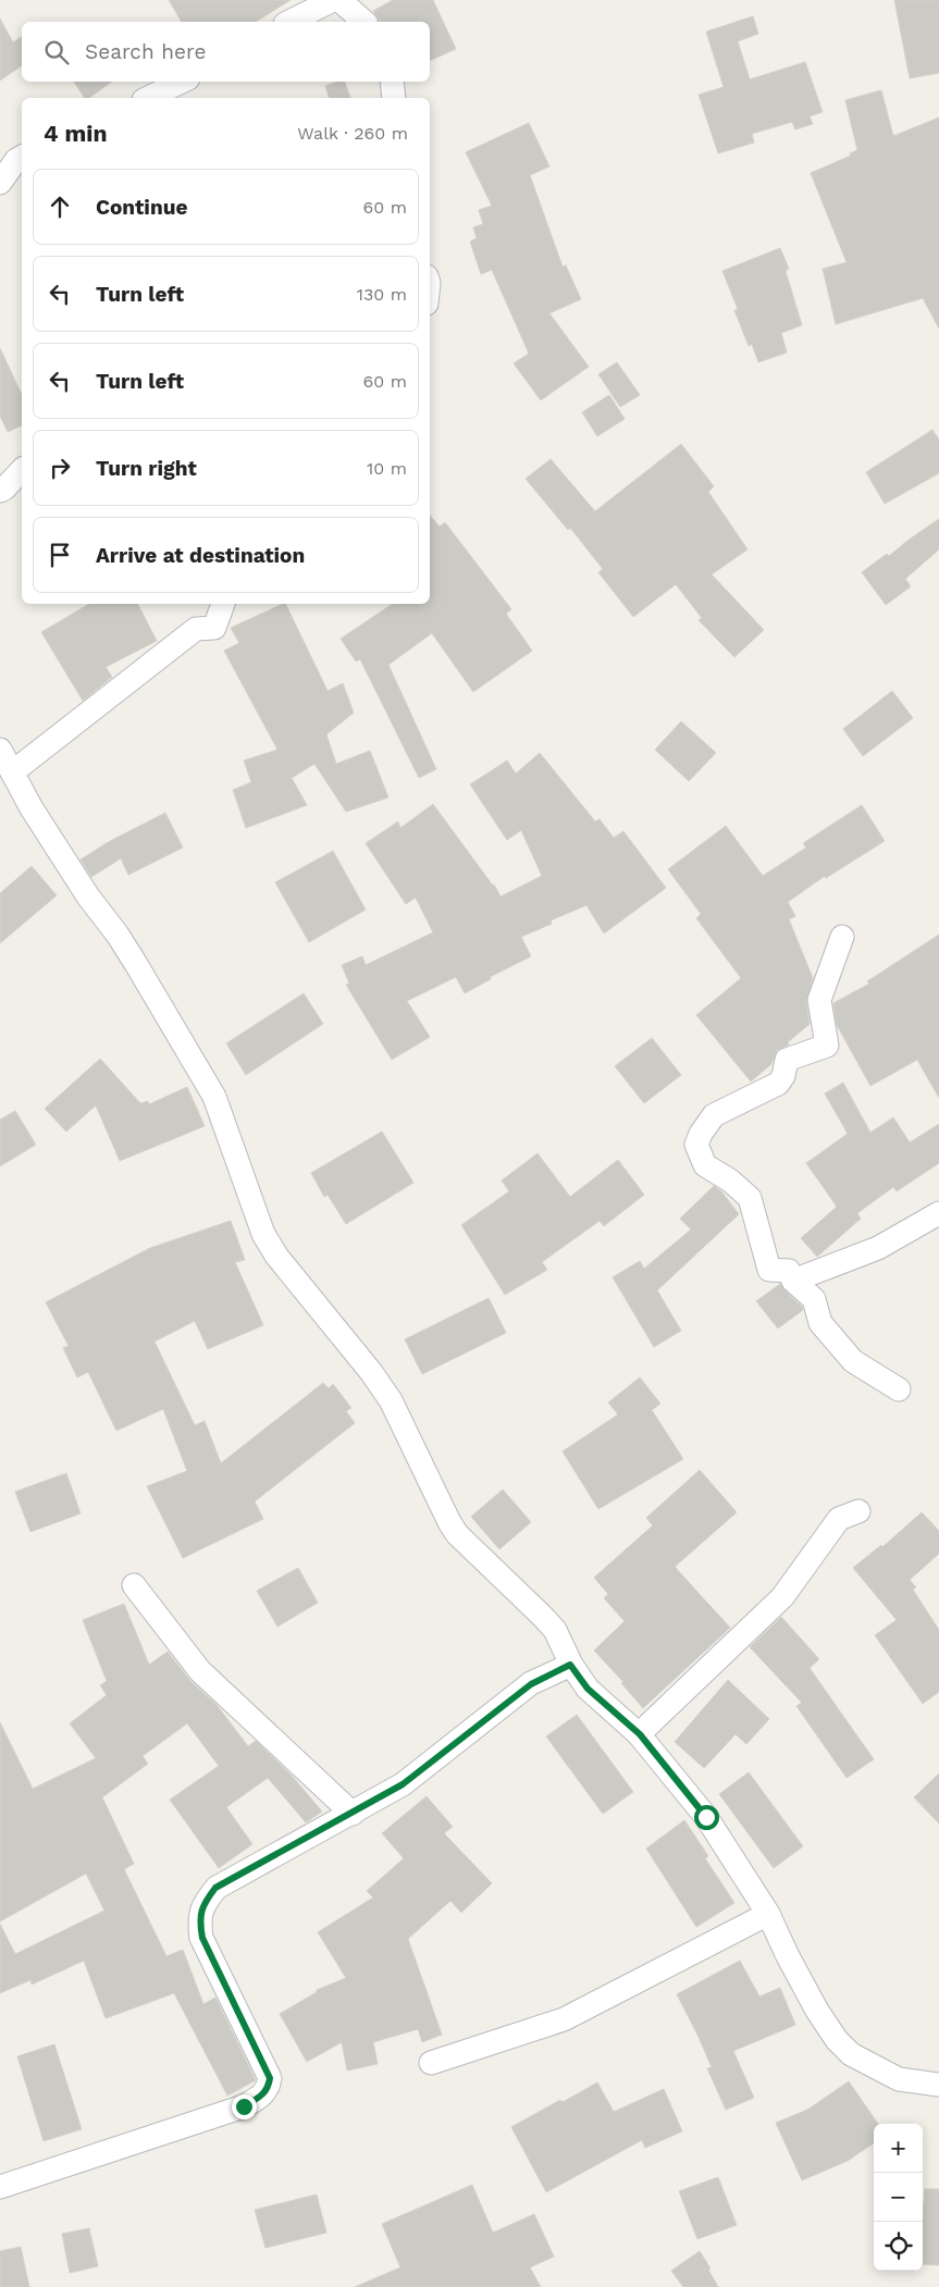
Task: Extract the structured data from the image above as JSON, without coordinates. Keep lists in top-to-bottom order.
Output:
{
  "page": {
    "search": "Search here",
    "heading": ["4 min", "Walk · 260 m"],
    "list": [
      ["Continue", "60 m"],
      ["Turn left", "130 m"],
      ["Turn left", "60 m"],
      ["Turn right", "10 m"],
      "Arrive at destination"
    ],
    "map_buttons": ["+", "−"]
  }
}
